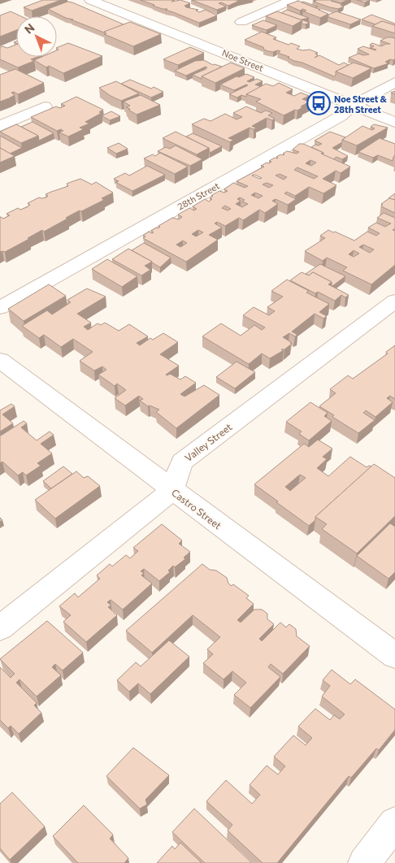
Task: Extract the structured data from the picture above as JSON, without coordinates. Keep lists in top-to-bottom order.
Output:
{
  "streets": {
    "street": [
      "Noe Street",
      "28th Street",
      "Valley Street",
      "Castro Street"
    ]
  },
  "crossings": [
    ["Noe Street", "28th Street"],
    ["Valley Street", "Castro Street"]
  ],
  "places": {
    "bus stop": ["Noe Street & 28th Street"]
  },
  "north": "top left"
}
